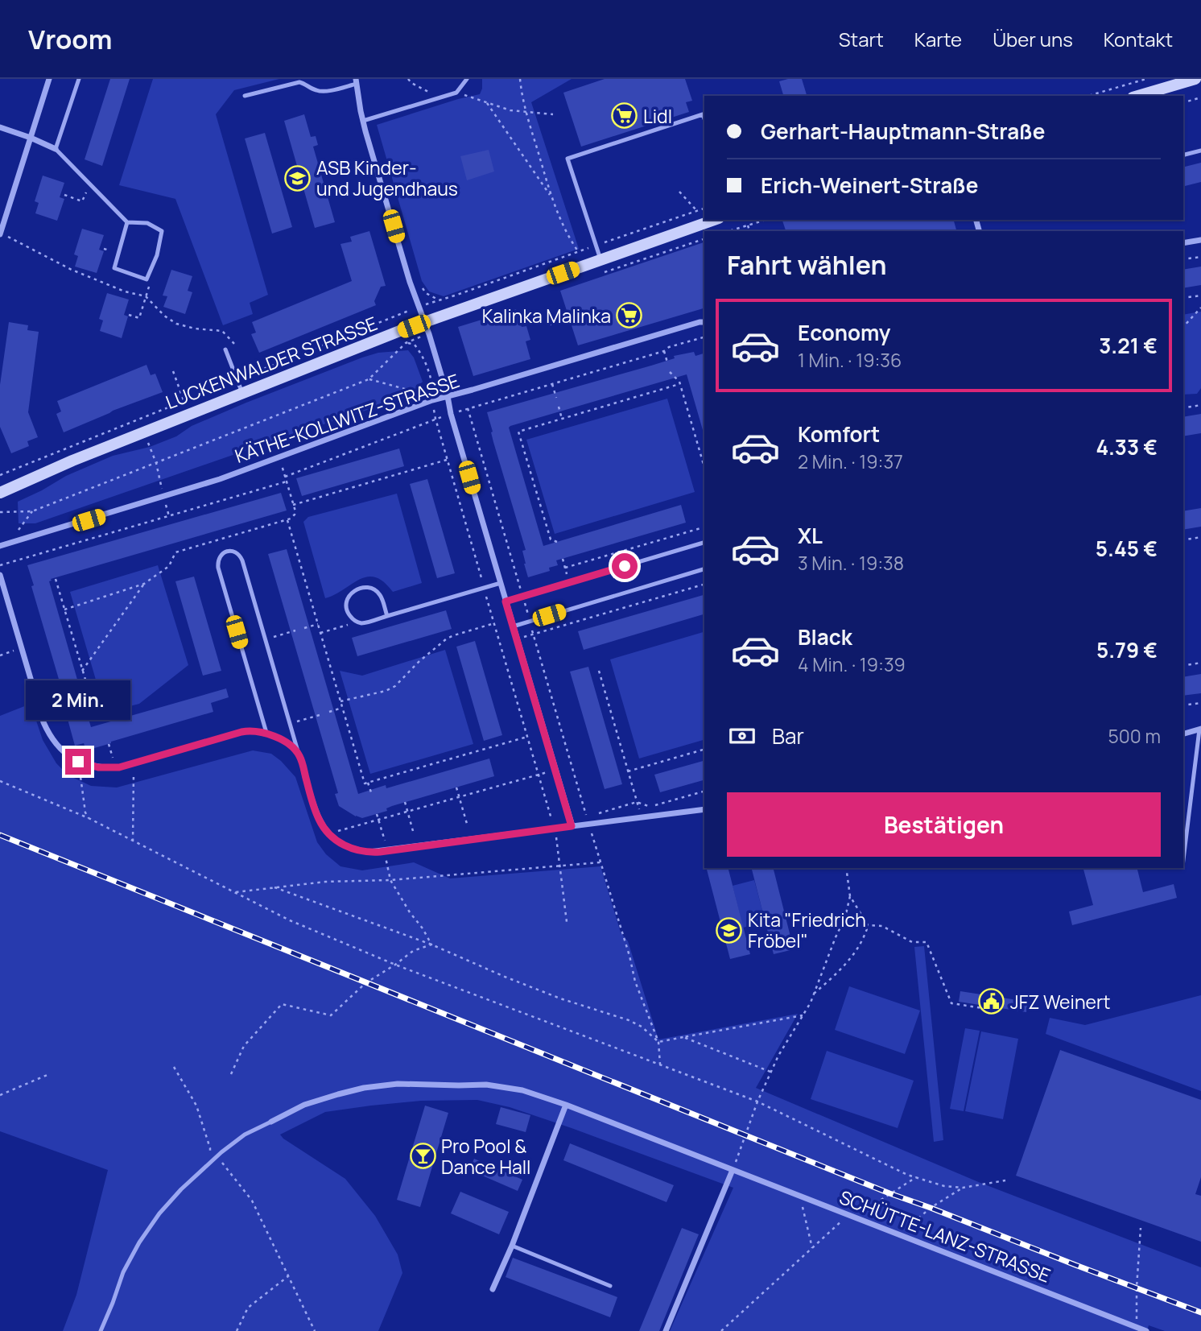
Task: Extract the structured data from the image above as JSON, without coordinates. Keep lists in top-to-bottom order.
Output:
{
  "streets": {
    "main road": ["LUCKENWALDER STRASSE"],
    "street": ["KÄTHE-KOLLWITZ-STRASSE", "SCHÜTTE-LANZ-STRASSE"]
  },
  "places": {
    "supermarket": ["Lidl", "Kalinka Malinka"],
    "school or university": ["ASB Kinder- und Jugendhaus", "Kita \"Friedrich Fröbel\""],
    "public building": ["JFZ Weinert"],
    "bar": ["Pro Pool & Dance Hall"]
  },
  "page": {
    "header": "Vroom",
    "nav": [
      "Start",
      "Karte",
      "Über uns",
      "Kontakt"
    ],
    "banner": ["Gerhart-Hauptmann-Straße", "Erich-Weinert-Straße"],
    "heading": "Fahrt wählen",
    "list": [
      {
        "name": "Economy",
        "note": "1 Min. · 19:36",
        "value": "3.21 €"
      },
      {
        "name": "Komfort",
        "note": "2 Min. · 19:37",
        "value": "4.33 €"
      },
      {
        "name": "XL",
        "note": "3 Min. · 19:38",
        "value": "5.45 €"
      },
      {
        "name": "Black",
        "note": "4 Min. · 19:39",
        "value": "5.79 €"
      }
    ],
    "bubble": "2 Min.",
    "pay": ["Bar", "500 m"],
    "buttons": "Bestätigen"
  }
}
